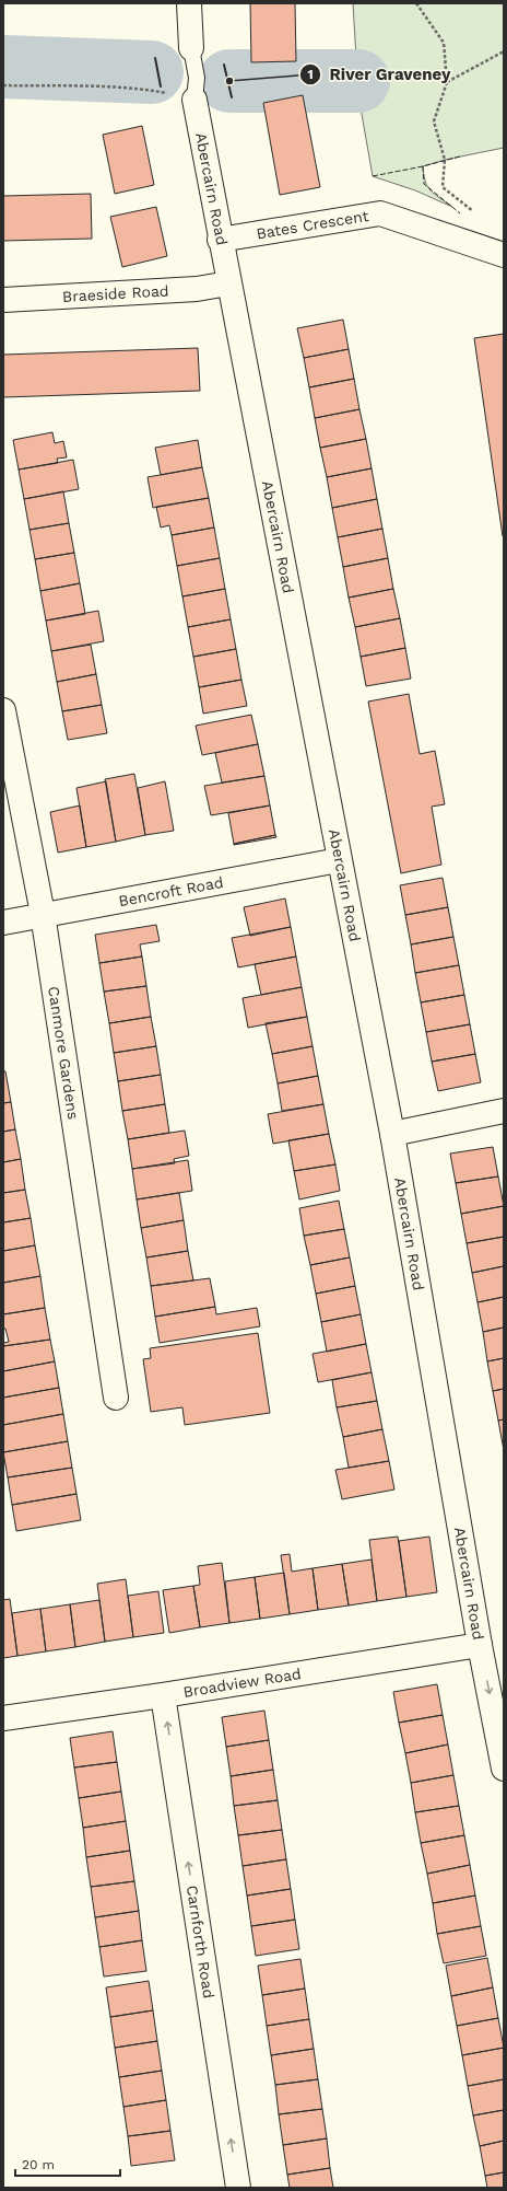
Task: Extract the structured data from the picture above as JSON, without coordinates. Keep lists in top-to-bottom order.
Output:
{
  "streets": {
    "street": [
      "Abercairn Road",
      "Bates Crescent",
      "Braeside Road",
      "Bencroft Road",
      "Canmore Gardens",
      "Broadview Road",
      "Carnforth Road"
    ]
  },
  "crossings": [
    ["Abercairn Road", "Bates Crescent"],
    ["Abercairn Road", "Braeside Road"],
    ["Abercairn Road", "Bencroft Road"],
    ["Abercairn Road", "Broadview Road"],
    ["Bencroft Road", "Canmore Gardens"],
    ["Broadview Road", "Carnforth Road"]
  ],
  "one_way": ["Carnforth Road"],
  "places": ["River Graveney"],
  "scale_bar": "20 m"
}
